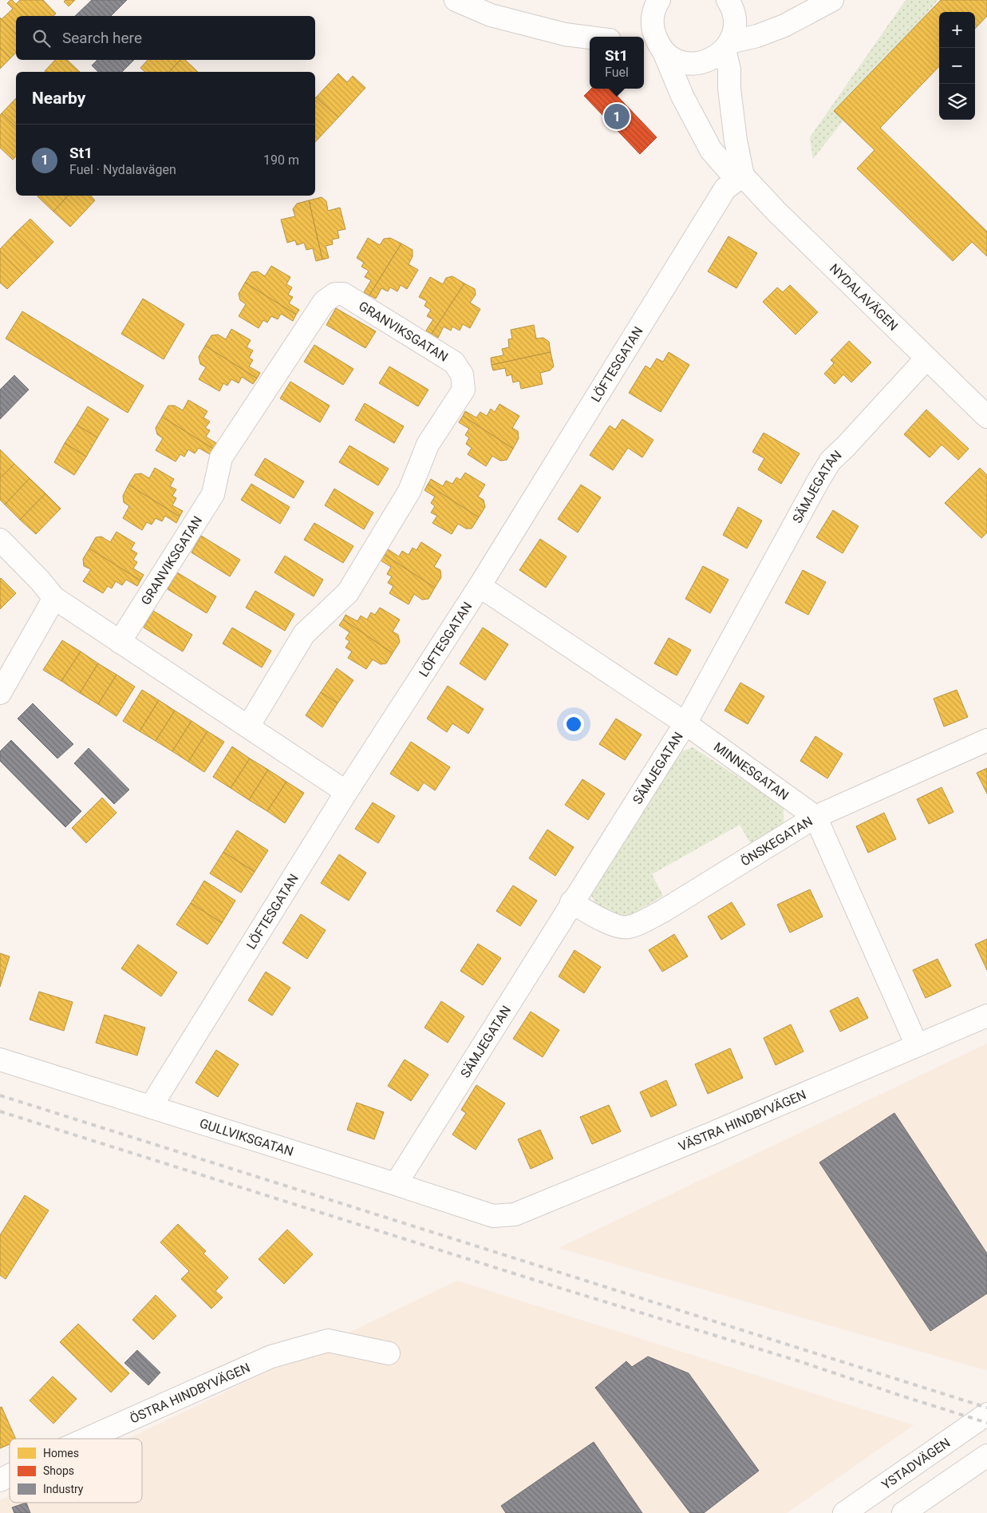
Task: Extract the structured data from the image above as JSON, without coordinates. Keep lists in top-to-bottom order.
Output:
{
  "streets": {
    "street": [
      "NYDALAVÄGEN",
      "GRANVIKSGATAN",
      "LÖFTESGATAN",
      "SÄMJEGATAN",
      "MINNESGATAN",
      "ÖNSKEGATAN",
      "VÄSTRA HINDBYVÄGEN",
      "GULLVIKSGATAN",
      "ÖSTRA HINDBYVÄGEN",
      "YSTADVÄGEN"
    ]
  },
  "crossings": [
    ["NYDALAVÄGEN", "LÖFTESGATAN"],
    ["NYDALAVÄGEN", "SÄMJEGATAN"],
    ["LÖFTESGATAN", "MINNESGATAN"],
    ["LÖFTESGATAN", "GULLVIKSGATAN"],
    ["SÄMJEGATAN", "MINNESGATAN"],
    ["SÄMJEGATAN", "ÖNSKEGATAN"],
    ["SÄMJEGATAN", "GULLVIKSGATAN"],
    ["MINNESGATAN", "ÖNSKEGATAN"],
    ["VÄSTRA HINDBYVÄGEN", "GULLVIKSGATAN"]
  ],
  "legend": ["Homes", "Shops", "Industry"],
  "page": {
    "map_buttons": ["+", "−"],
    "search": "Search here",
    "popup": ["St1", "Fuel"],
    "heading": "Nearby",
    "pins": "1",
    "list": [
      {
        "mark": "1",
        "name": "St1",
        "note": "Fuel · Nydalavägen",
        "value": "190 m"
      }
    ]
  }
}
